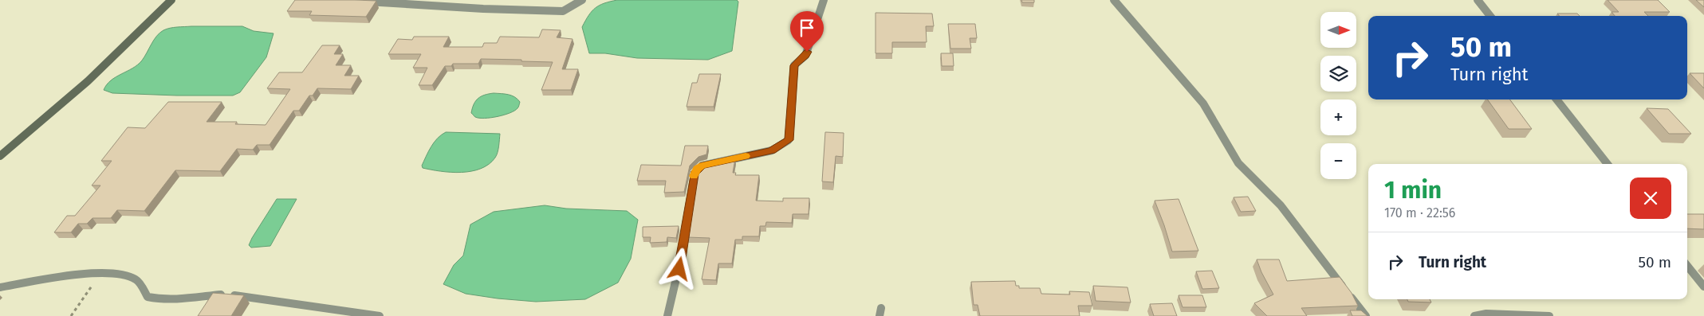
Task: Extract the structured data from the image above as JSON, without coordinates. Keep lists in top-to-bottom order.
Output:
{
  "north": "right",
  "page": {
    "map_buttons": ["+", "−"],
    "turn": ["50 m", "Turn right"],
    "heading": ["1 min", "170 m · 22:56"],
    "list": [
      {
        "name": "Turn right",
        "value": "50 m"
      }
    ]
  }
}
